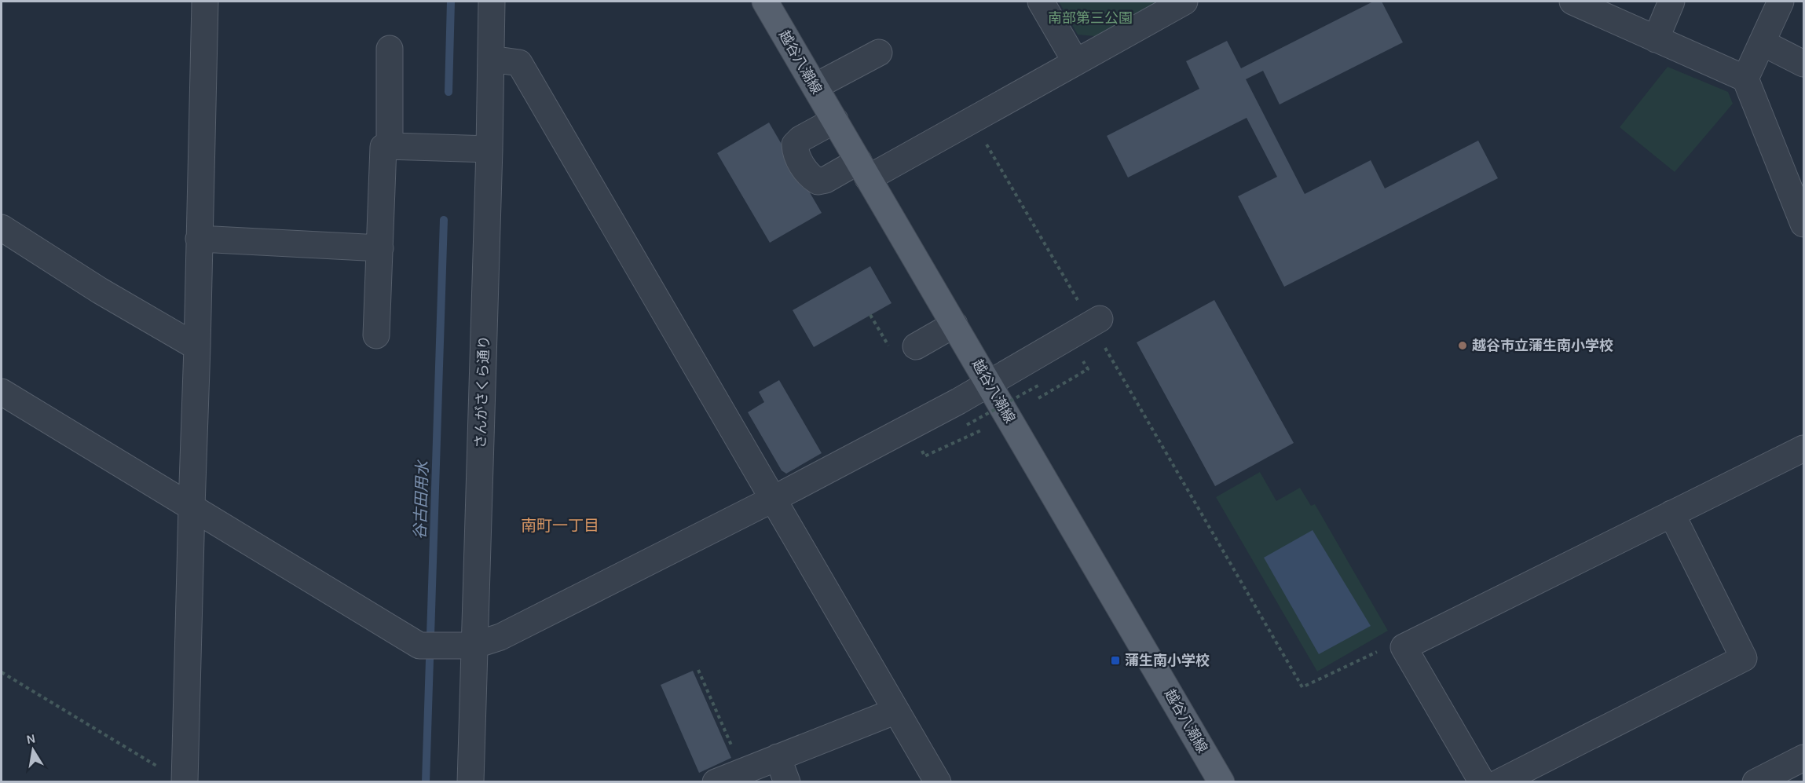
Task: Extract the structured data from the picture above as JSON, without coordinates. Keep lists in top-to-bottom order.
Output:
{
  "streets": {
    "main road": ["越谷八潮線"],
    "street": ["さんがさくら通り"]
  },
  "districts": ["南町一丁目"],
  "water": ["谷古田用水"],
  "parks": ["南部第三公園"],
  "places": {
    "other": ["越谷市立蒲生南小学校"],
    "transit": ["蒲生南小学校"]
  },
  "north": "top"
}
